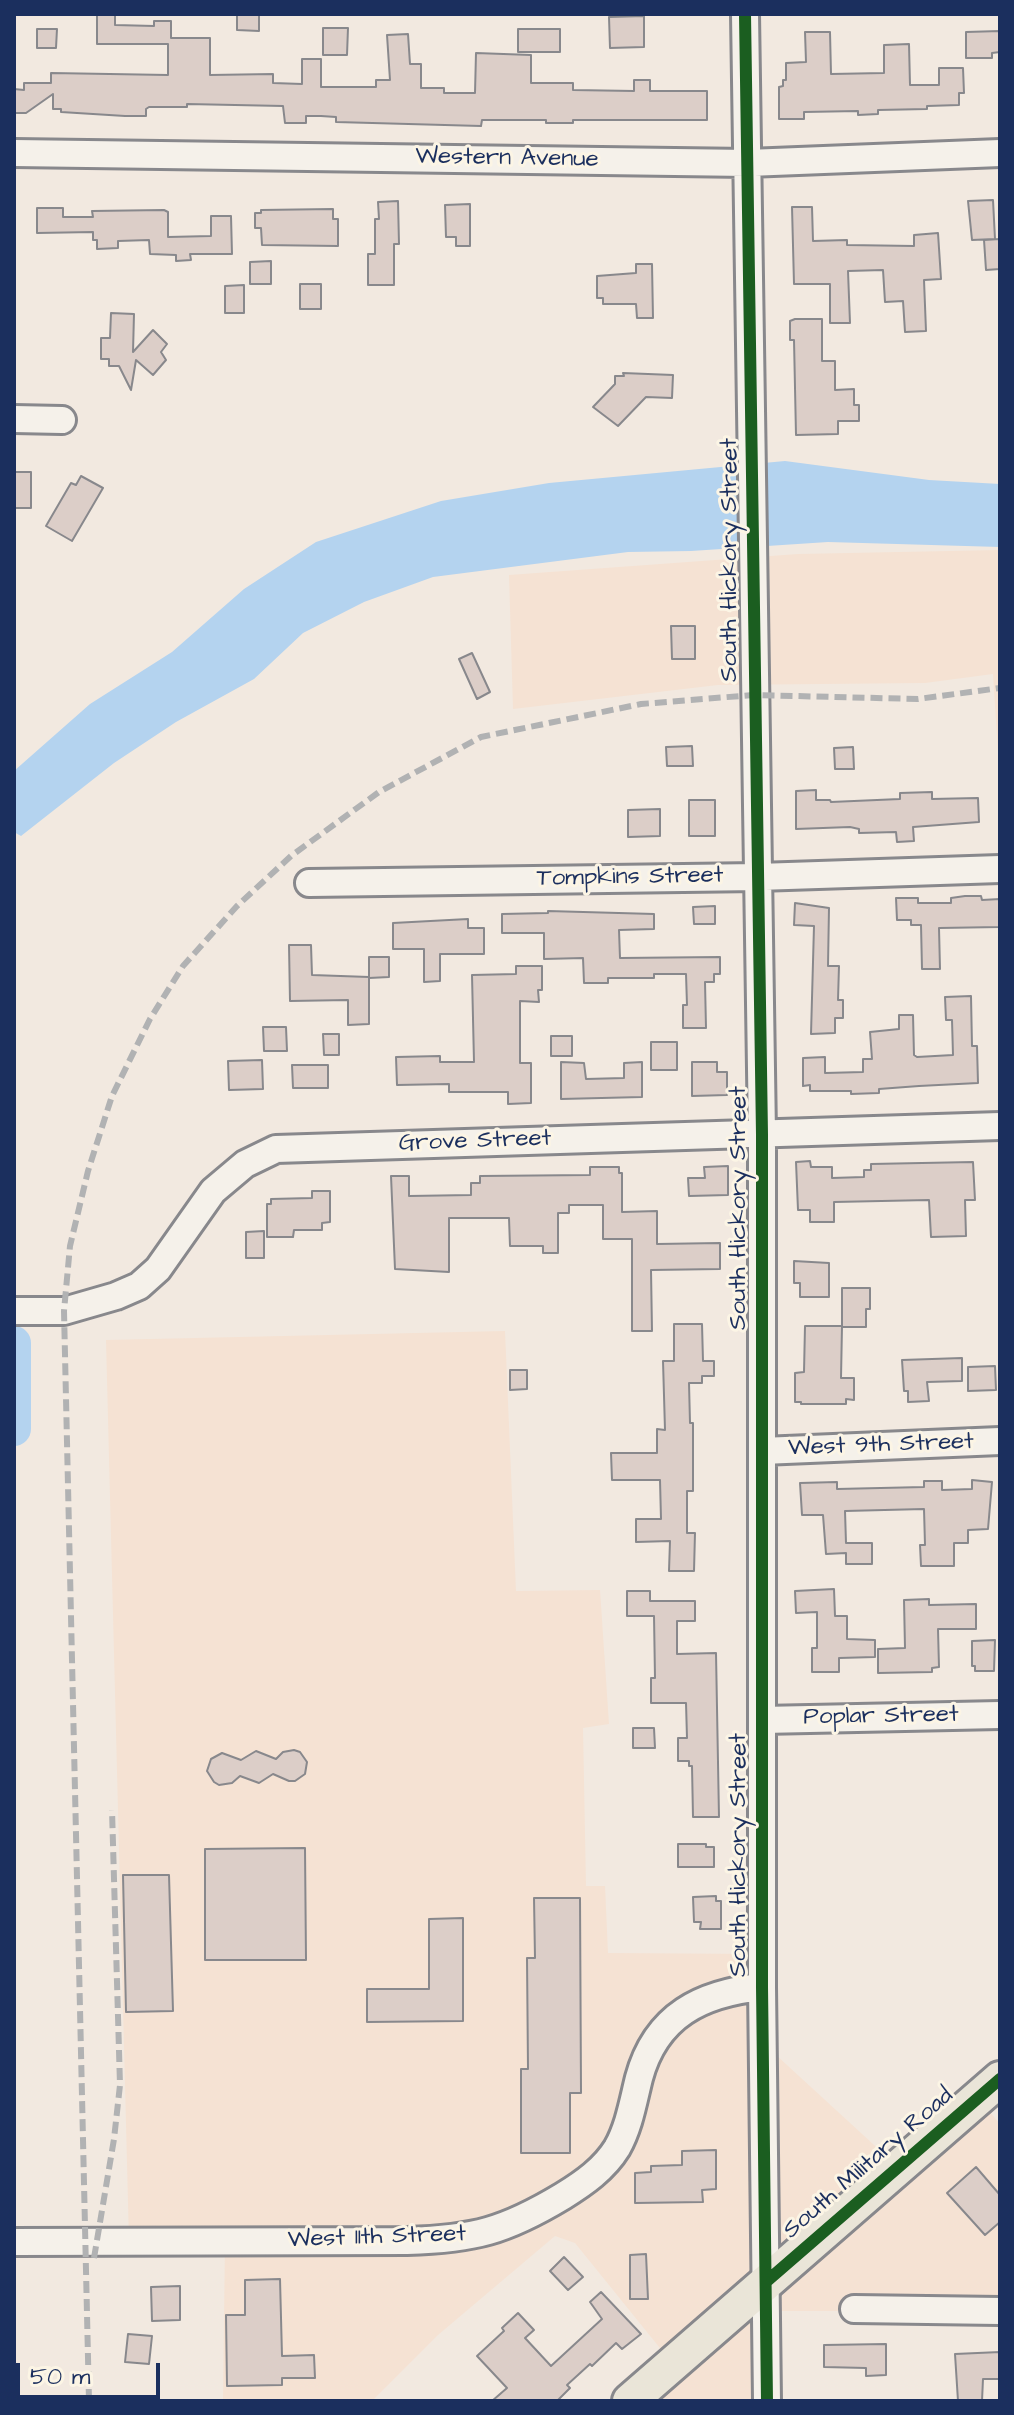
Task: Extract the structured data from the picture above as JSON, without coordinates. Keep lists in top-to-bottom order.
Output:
{
  "streets": {
    "main road": ["South Military Road"],
    "street": [
      "Western Avenue",
      "South Hickory Street",
      "Tompkins Street",
      "Grove Street",
      "West 9th Street",
      "Poplar Street",
      "West 11th Street"
    ]
  },
  "crossings": [
    ["Western Avenue", "South Hickory Street"],
    ["South Hickory Street", "Tompkins Street"],
    ["South Hickory Street", "Grove Street"],
    ["South Hickory Street", "West 9th Street"],
    ["South Hickory Street", "Poplar Street"],
    ["South Hickory Street", "South Military Road"],
    ["South Hickory Street", "West 11th Street"]
  ],
  "scale_bar": "50 m"
}
